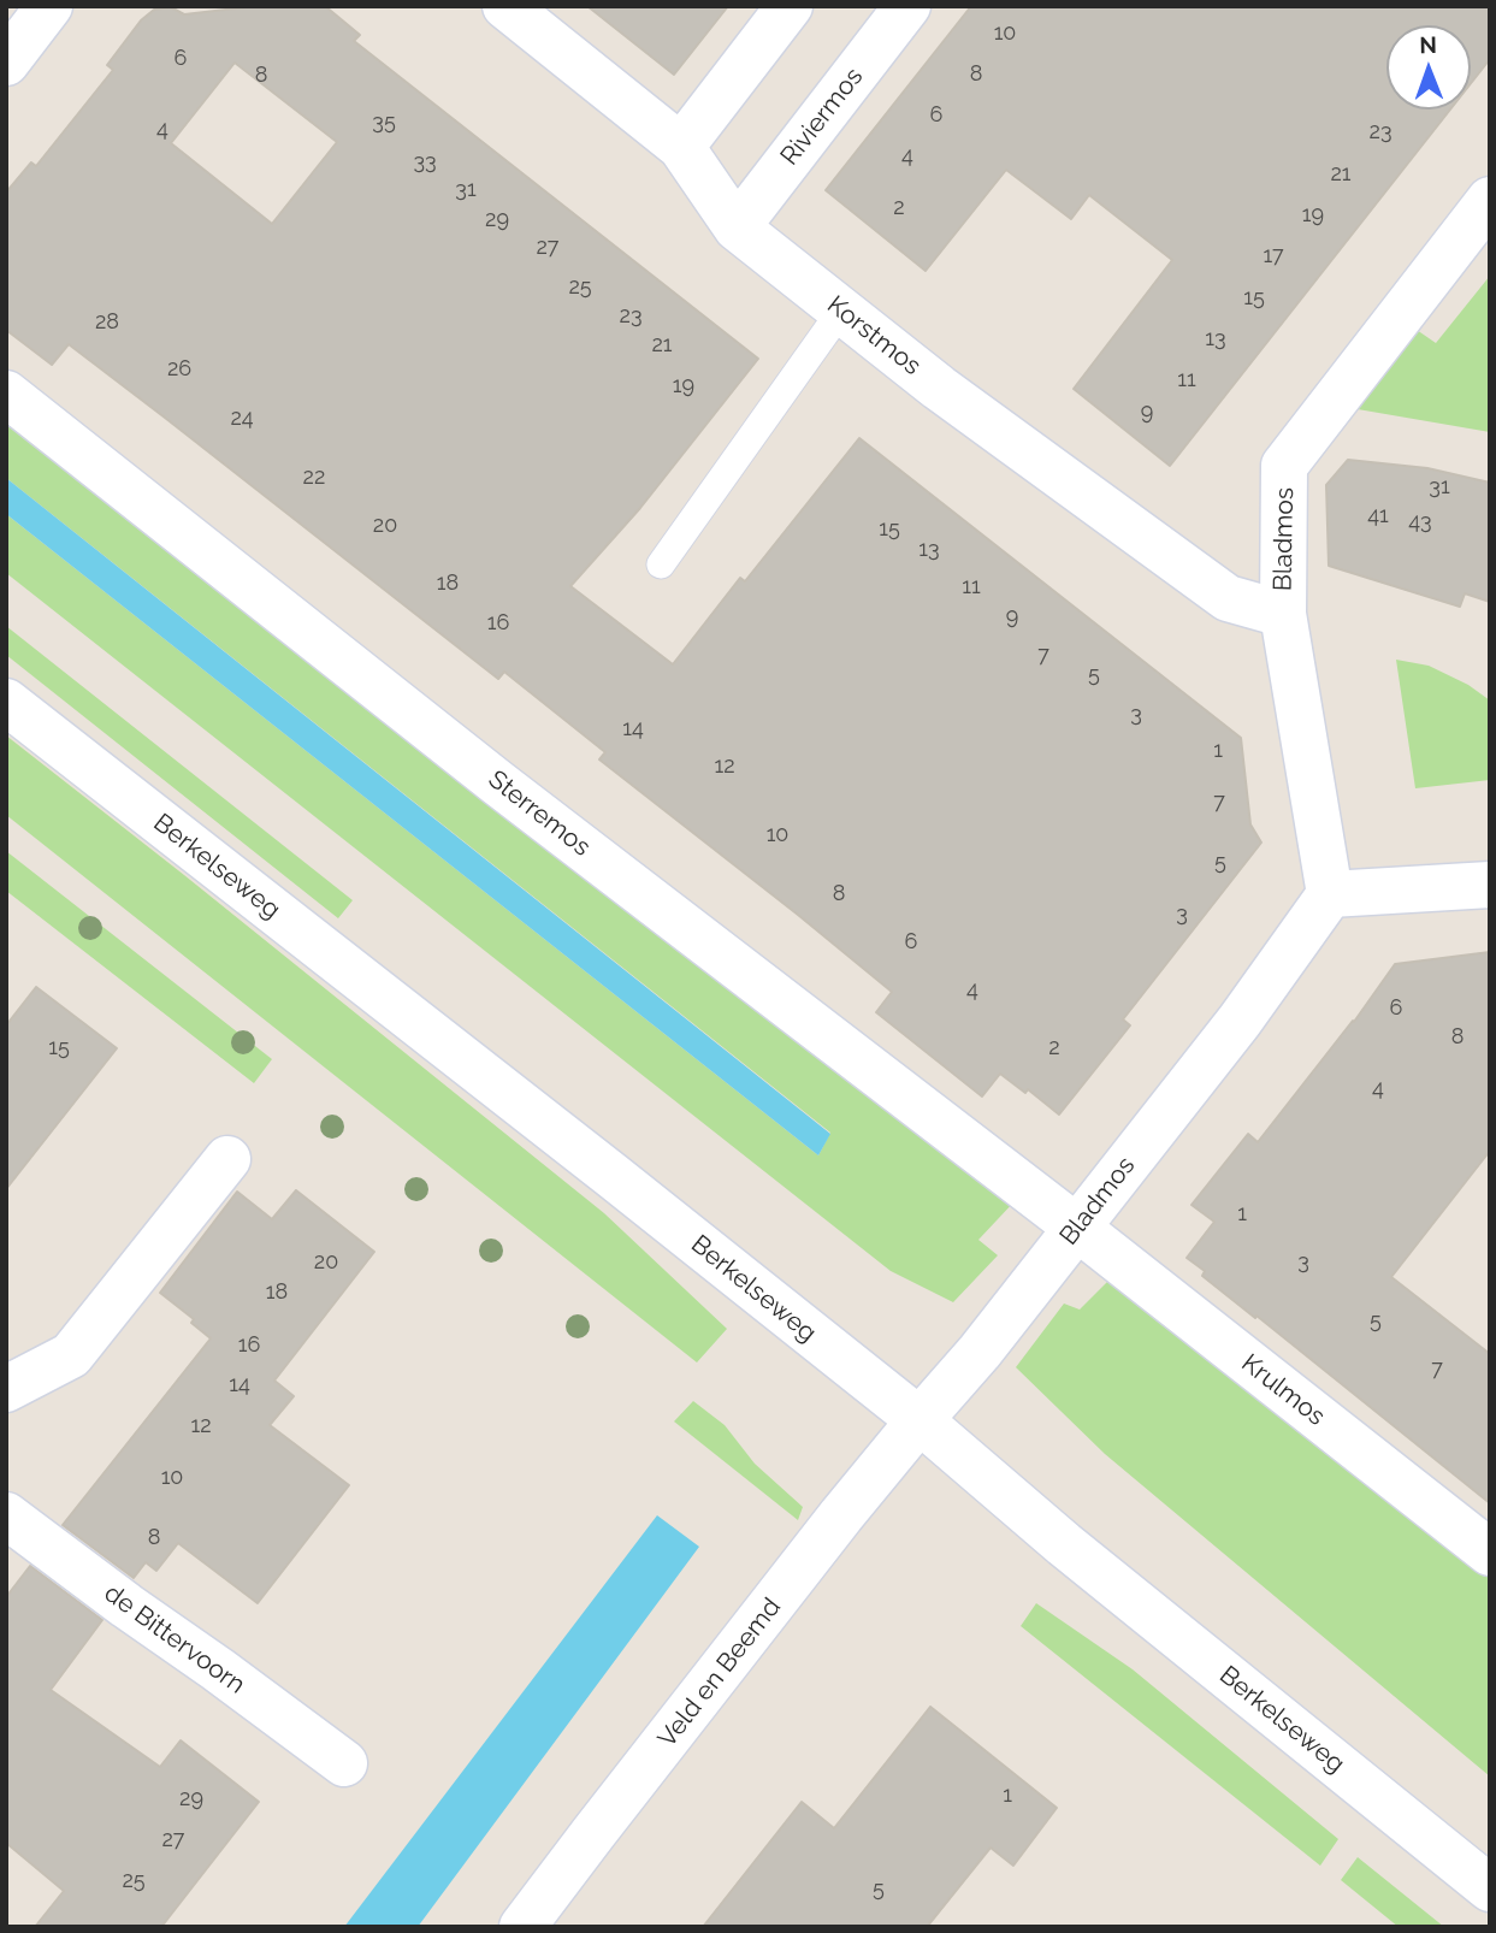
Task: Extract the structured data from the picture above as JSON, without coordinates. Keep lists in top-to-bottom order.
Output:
{
  "streets": {
    "street": [
      "Riviermos",
      "Korstmos",
      "Bladmos",
      "Sterremos",
      "Berkelseweg",
      "Krulmos",
      "de Bittervoorn",
      "Veld en Beemd"
    ]
  },
  "crossings": [
    ["Riviermos", "Korstmos"],
    ["Korstmos", "Bladmos"],
    ["Bladmos", "Sterremos"],
    ["Bladmos", "Berkelseweg"],
    ["Bladmos", "Krulmos"],
    ["Bladmos", "Veld en Beemd"],
    ["Sterremos", "Krulmos"],
    ["Berkelseweg", "Veld en Beemd"]
  ],
  "house_numbers": [
    "10",
    "6",
    "8",
    "8",
    "6",
    "35",
    "4",
    "23",
    "4",
    "33",
    "21",
    "31",
    "2",
    "19",
    "29",
    "27",
    "17",
    "25",
    "15",
    "23",
    "28",
    "13",
    "21",
    "26",
    "11",
    "19",
    "9",
    "24",
    "22",
    "31",
    "41",
    "43",
    "20",
    "15",
    "13",
    "18",
    "11",
    "9",
    "16",
    "7",
    "5",
    "3",
    "14",
    "1",
    "12",
    "7",
    "10",
    "5",
    "8",
    "3",
    "6",
    "4",
    "6",
    "8",
    "15",
    "2",
    "4",
    "1",
    "20",
    "3",
    "18",
    "5",
    "16",
    "7",
    "14",
    "12",
    "10",
    "8",
    "1",
    "29",
    "27",
    "25",
    "5"
  ],
  "north": "top"
}
